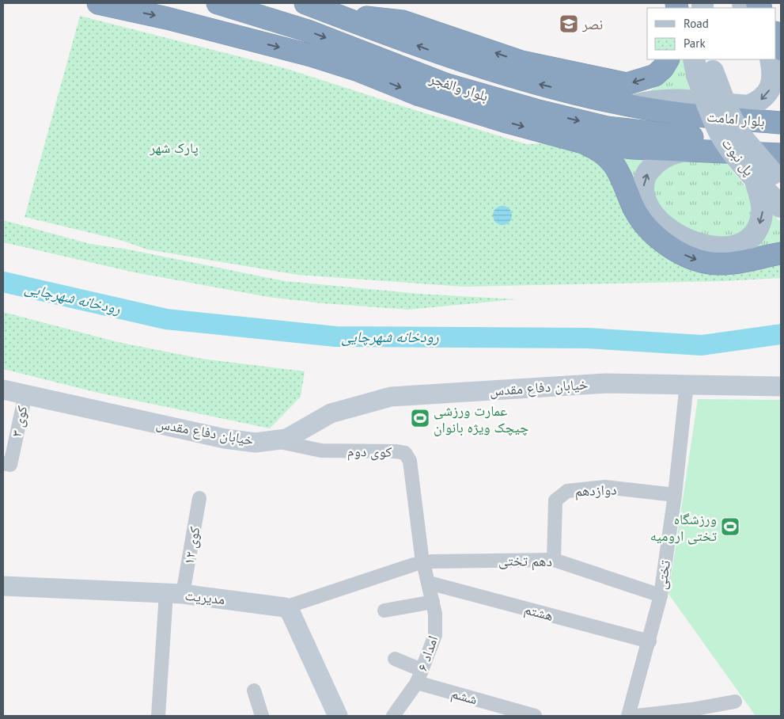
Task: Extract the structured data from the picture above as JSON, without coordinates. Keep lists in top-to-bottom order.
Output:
{
  "streets": {
    "highway": ["بلوار والفجر", "بلوار امامت"],
    "main road": ["پل نبوت"],
    "street": [
      "خیابان دفاع مقدس",
      "کوی ۳",
      "کوی دوم",
      "دوازدهم",
      "کوی ۱۲",
      "دهم تختی",
      "تختی",
      "مدیریت",
      "هشتم",
      "امداد ۶",
      "ششم"
    ]
  },
  "crossings": [
    ["بلوار والفجر", "بلوار امامت"],
    ["خیابان دفاع مقدس", "کوی ۳"],
    ["خیابان دفاع مقدس", "کوی دوم"],
    ["خیابان دفاع مقدس", "تختی"],
    ["کوی دوم", "دهم تختی"],
    ["کوی دوم", "امداد ۶"],
    ["دوازدهم", "دهم تختی"],
    ["دوازدهم", "تختی"],
    ["کوی ۱۲", "مدیریت"],
    ["دهم تختی", "تختی"],
    ["دهم تختی", "مدیریت"],
    ["دهم تختی", "امداد ۶"],
    ["تختی", "هشتم"],
    ["هشتم", "امداد ۶"],
    ["امداد ۶", "ششم"]
  ],
  "water": ["رودخانه شهرچایی"],
  "parks": ["پارک شهر"],
  "places": {
    "school or university": ["نصر"],
    "sports": ["عمارت ورزشی چیچک ویژه بانوان", "ورزشگاه تختی ارومیه"]
  },
  "legend": ["Road", "Park"]
}
